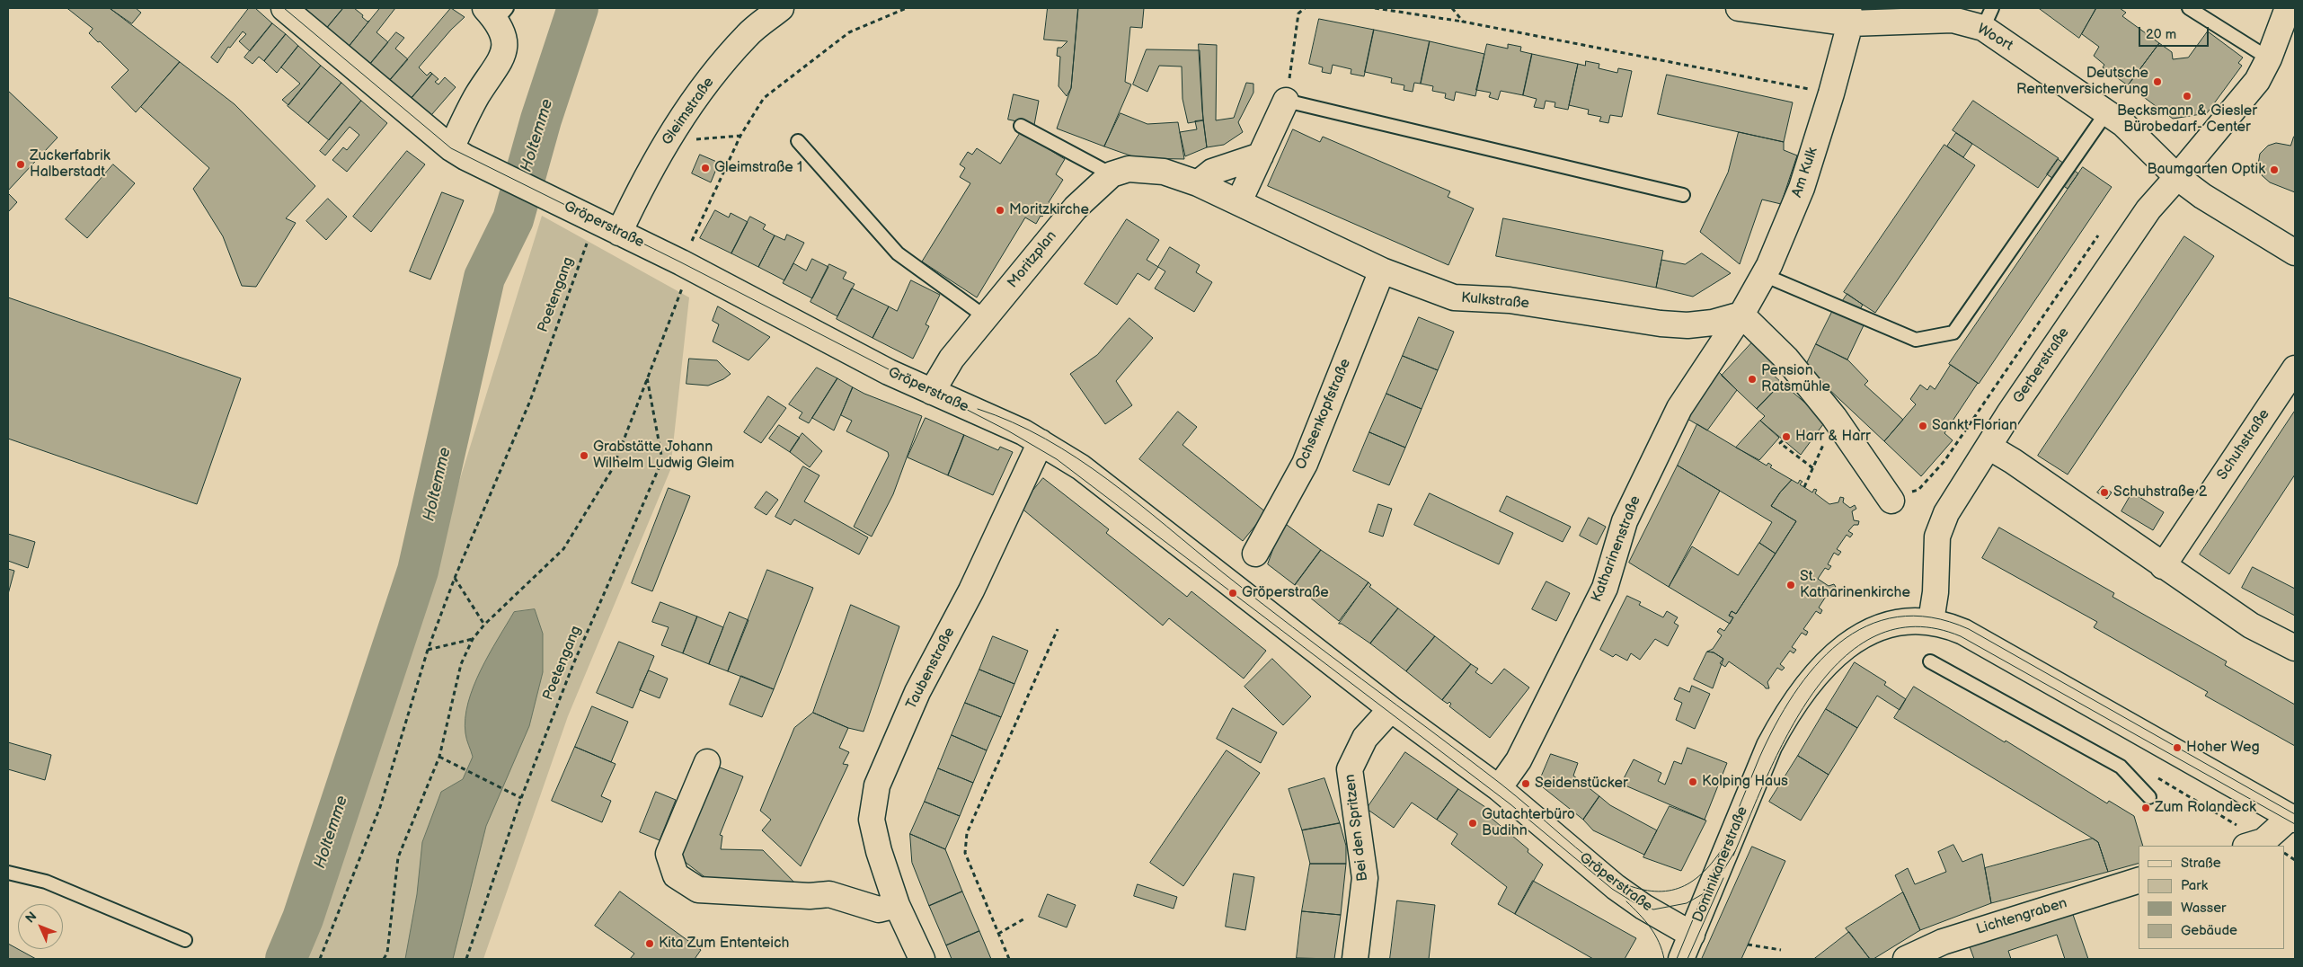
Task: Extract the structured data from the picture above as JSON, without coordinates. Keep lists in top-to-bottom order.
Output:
{
  "streets": {
    "street": [
      "Woort",
      "Gleimstraße",
      "Am Kulk",
      "Gröperstraße",
      "Moritzplan",
      "Kulkstraße",
      "Gerberstraße",
      "Ochsenkopfstraße",
      "Schuhstraße",
      "Katharinenstraße",
      "Taubenstraße",
      "Bei den Spritzen",
      "Dominikanerstraße",
      "Lichtengraben"
    ],
    "path": ["Poetengang"]
  },
  "crossings": [
    ["Woort", "Am Kulk"],
    ["Woort", "Gerberstraße"],
    ["Gleimstraße", "Gröperstraße"],
    ["Am Kulk", "Kulkstraße"],
    ["Am Kulk", "Katharinenstraße"],
    ["Gröperstraße", "Moritzplan"],
    ["Gröperstraße", "Poetengang"],
    ["Gröperstraße", "Katharinenstraße"],
    ["Gröperstraße", "Taubenstraße"],
    ["Gröperstraße", "Bei den Spritzen"],
    ["Gröperstraße", "Dominikanerstraße"],
    ["Moritzplan", "Kulkstraße"],
    ["Kulkstraße", "Ochsenkopfstraße"],
    ["Kulkstraße", "Katharinenstraße"],
    ["Gerberstraße", "Dominikanerstraße"]
  ],
  "water": ["Holtemme"],
  "places": [
    "Deutsche Rentenversicherung",
    "Becksmann & Giesler Bürobedarf- Center",
    "Zuckerfabrik Halberstadt",
    "Gleimstraße 1",
    "Baumgarten Optik",
    "Moritzkirche",
    "Pension Ratsmühle",
    "Sankt Florian",
    "Harr & Harr",
    "Grabstätte Johann Wilhelm Ludwig Gleim",
    "Schuhstraße 2",
    "St. Katharinenkirche",
    "Gröperstraße",
    "Hoher Weg",
    "Kolping Haus",
    "Seidenstücker",
    "Zum Rolandeck",
    "Gutachterbüro Budihn",
    "Kita Zum Ententeich"
  ],
  "legend": [
    "Straße",
    "Park",
    "Wasser",
    "Gebäude"
  ],
  "scale_bar": "20 m",
  "north": "top left"
}
